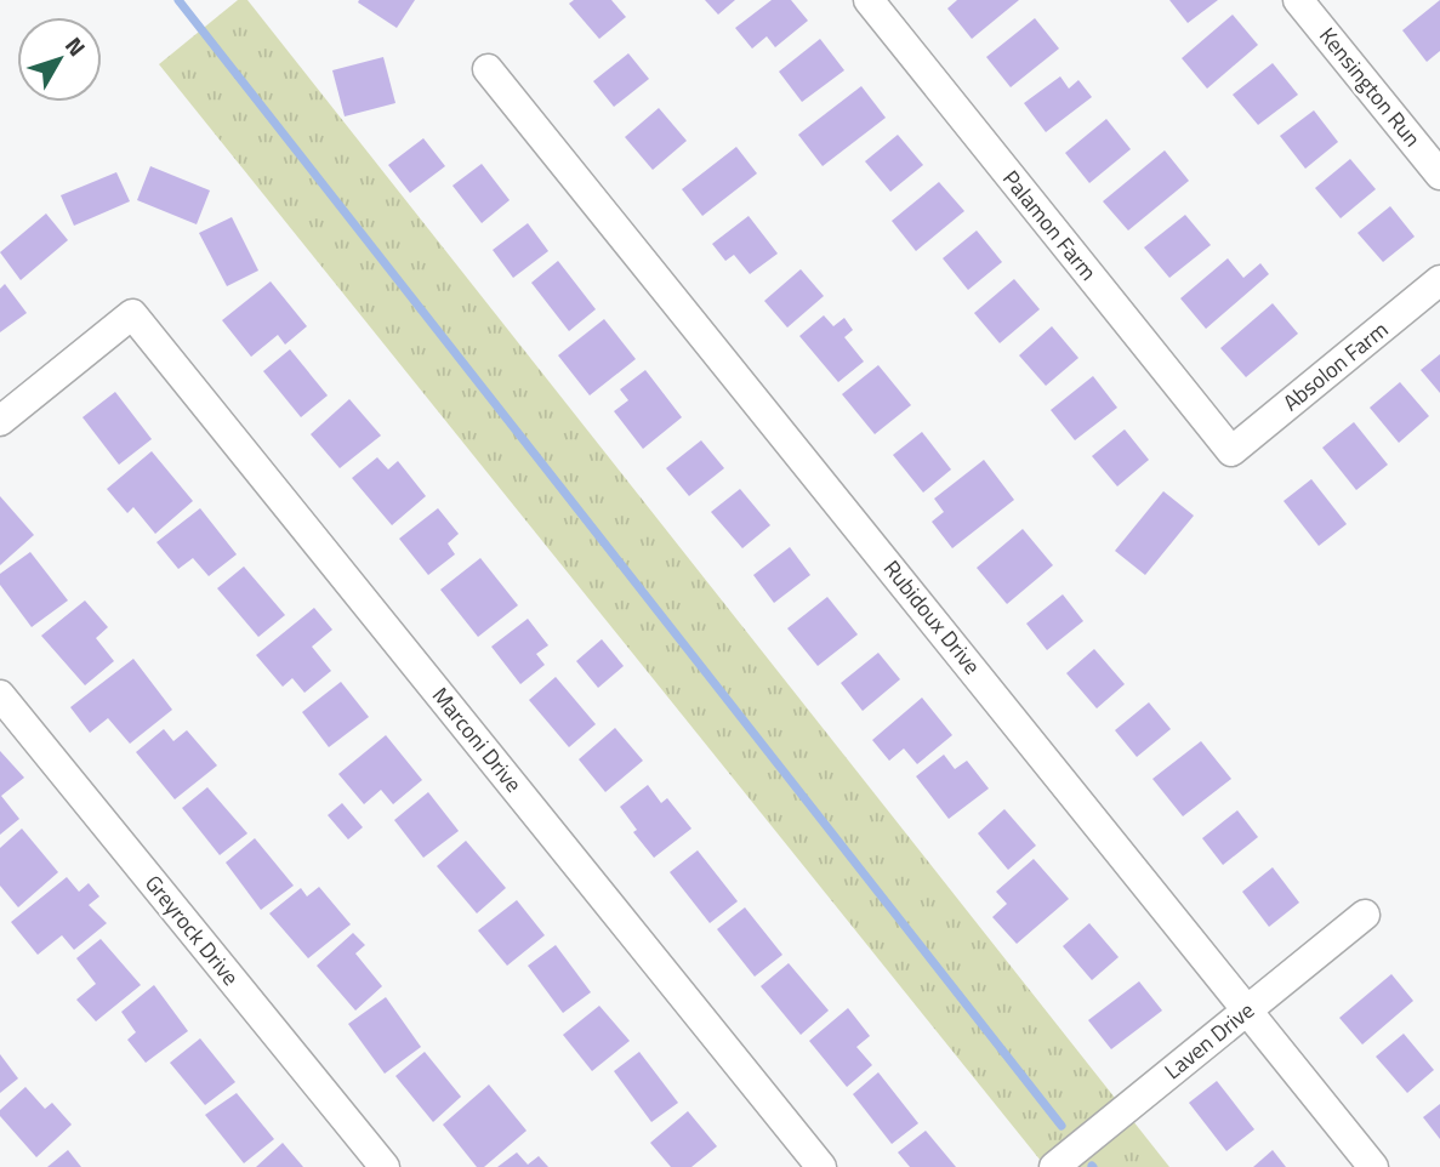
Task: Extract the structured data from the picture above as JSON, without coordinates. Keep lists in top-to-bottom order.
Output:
{
  "streets": {
    "street": [
      "Kensington Run",
      "Palamon Farm",
      "Absolon Farm",
      "Rubidoux Drive",
      "Marconi Drive",
      "Greyrock Drive",
      "Laven Drive"
    ]
  },
  "crossings": [
    ["Palamon Farm", "Absolon Farm"],
    ["Rubidoux Drive", "Laven Drive"]
  ],
  "north": "top right"
}
